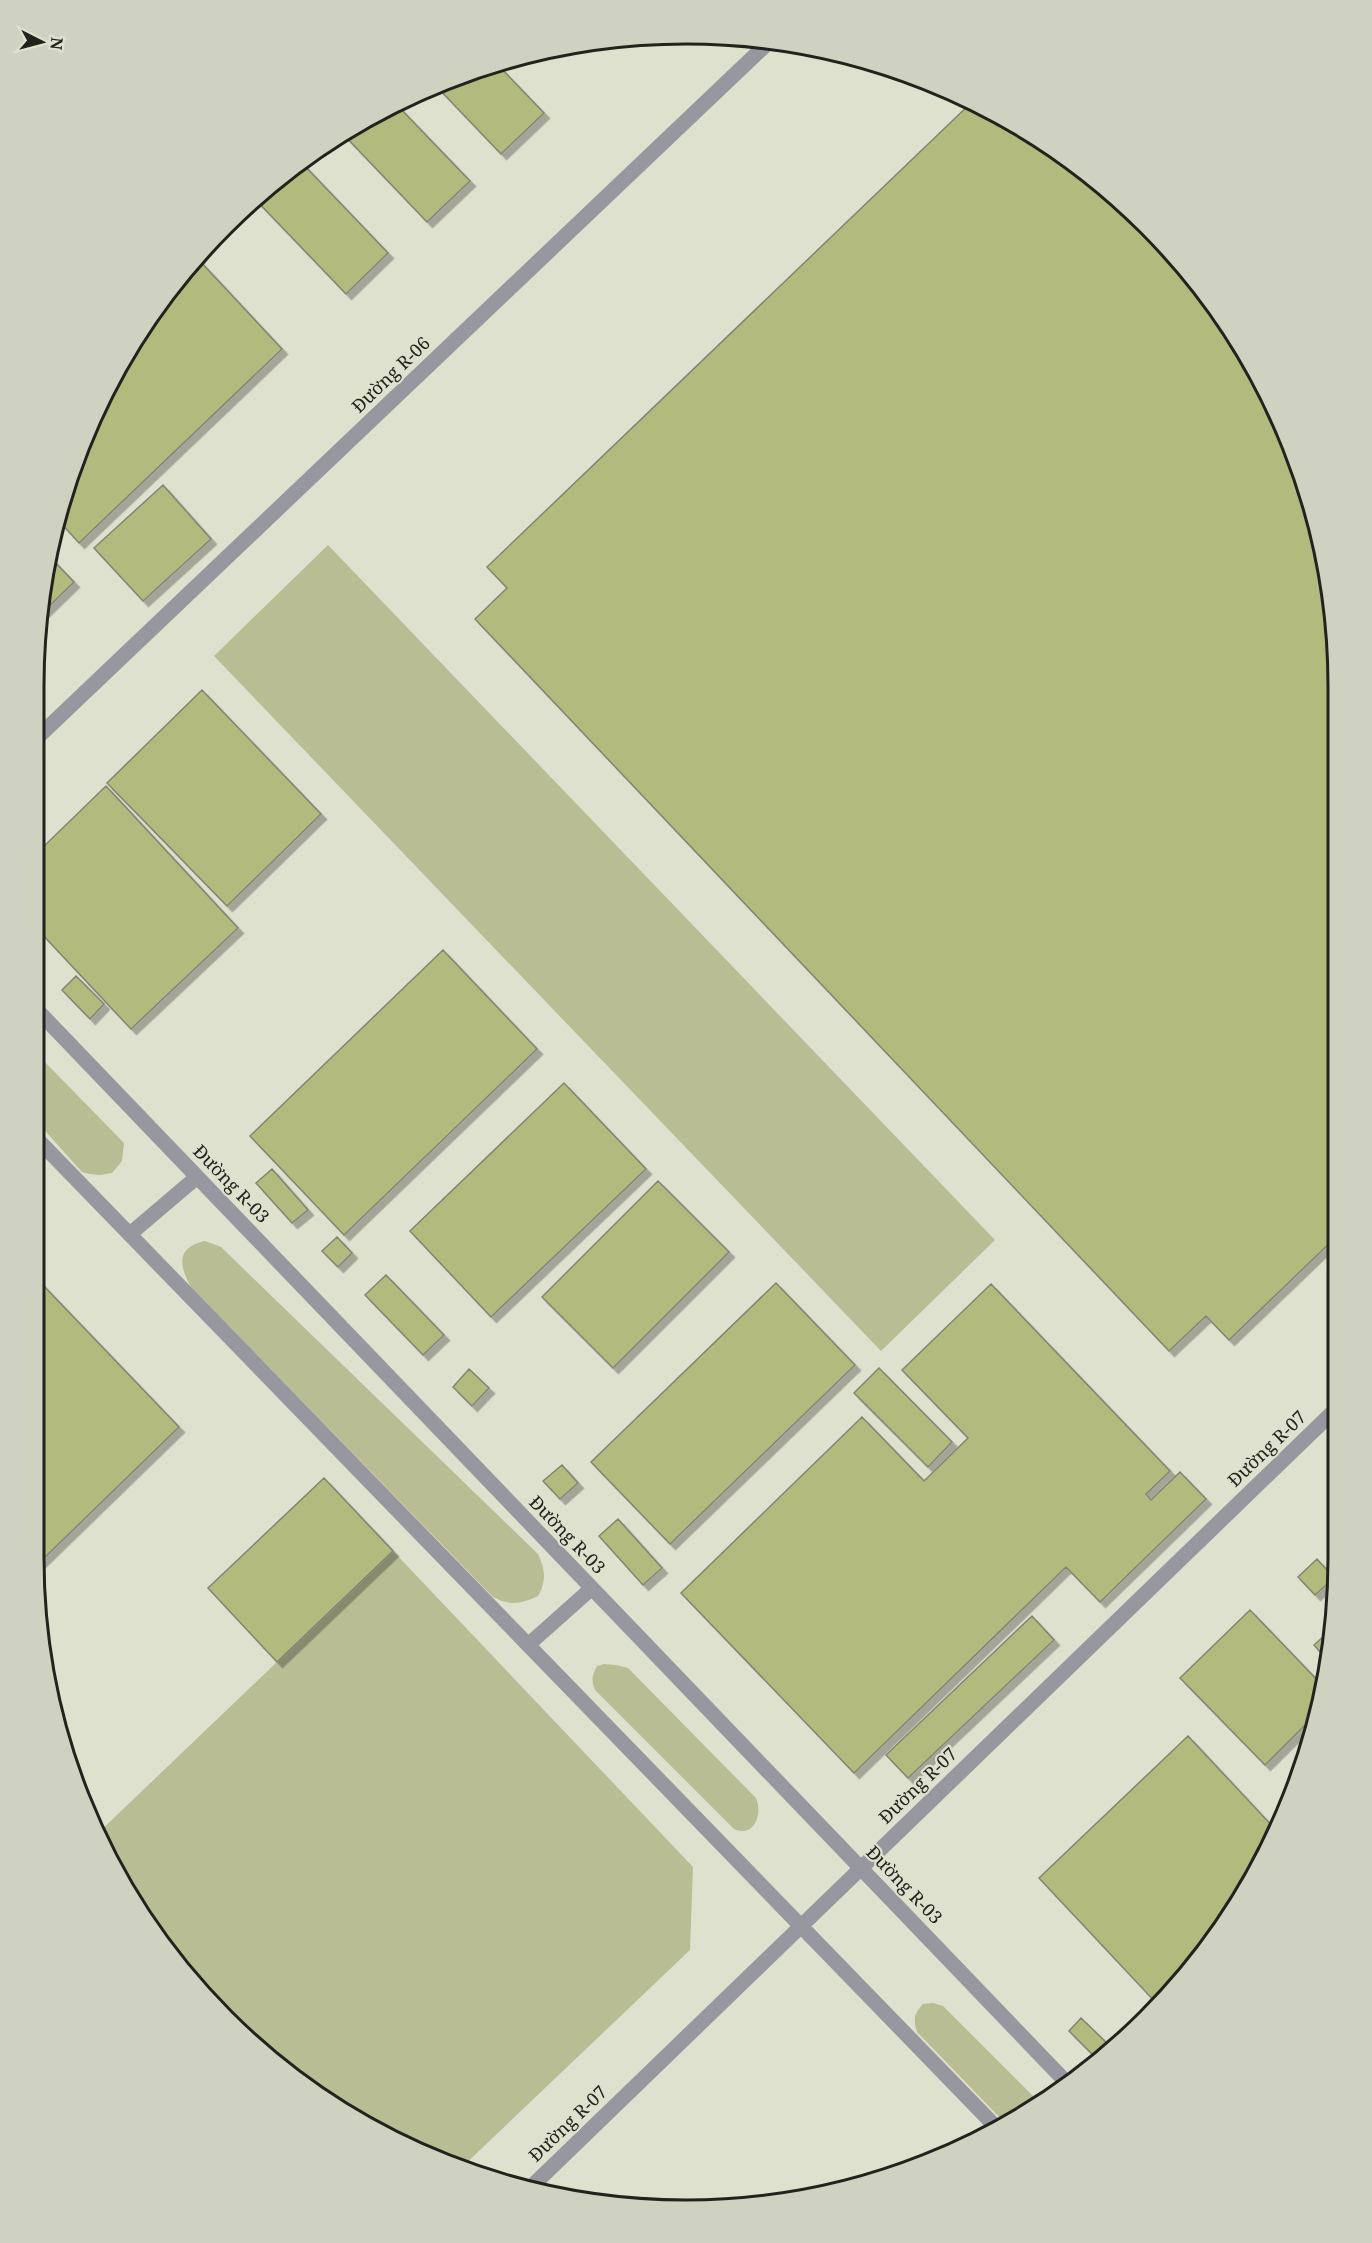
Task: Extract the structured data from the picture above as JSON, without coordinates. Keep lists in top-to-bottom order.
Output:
{
  "streets": {
    "lane": ["Đường R-06", "Đường R-03", "Đường R-07"]
  },
  "crossings": [
    ["Đường R-03", "Đường R-07"]
  ],
  "north": "right"
}
